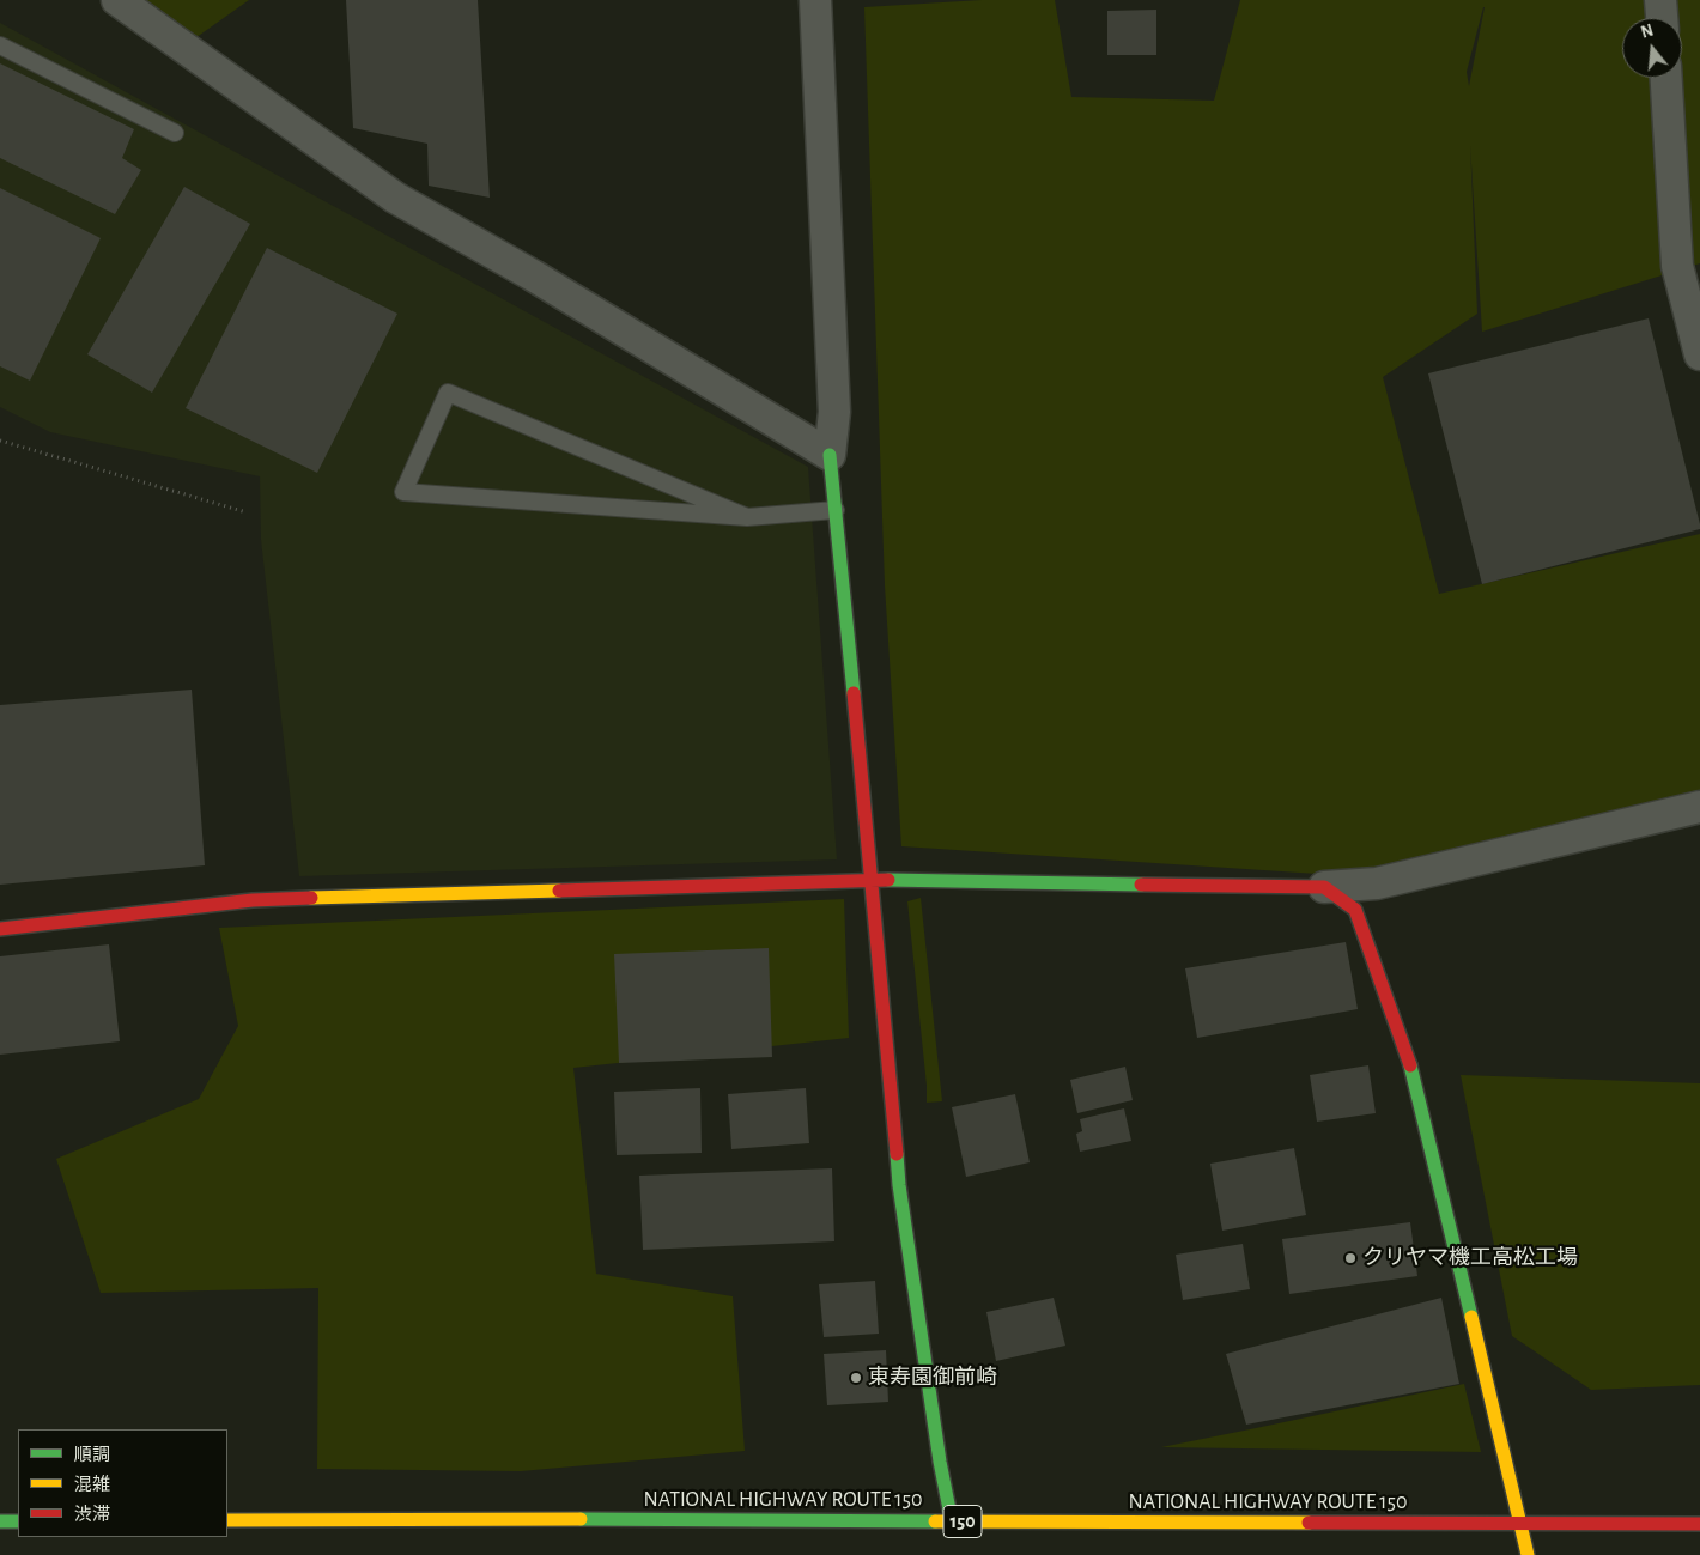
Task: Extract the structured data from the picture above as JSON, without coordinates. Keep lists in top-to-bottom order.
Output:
{
  "streets": {
    "main road": ["NATIONAL HIGHWAY ROUTE 150", "150"]
  },
  "places": ["クリヤマ機工高松工場", "東寿園御前崎"],
  "legend": ["順調", "混雑", "渋滞"],
  "north": "top"
}
